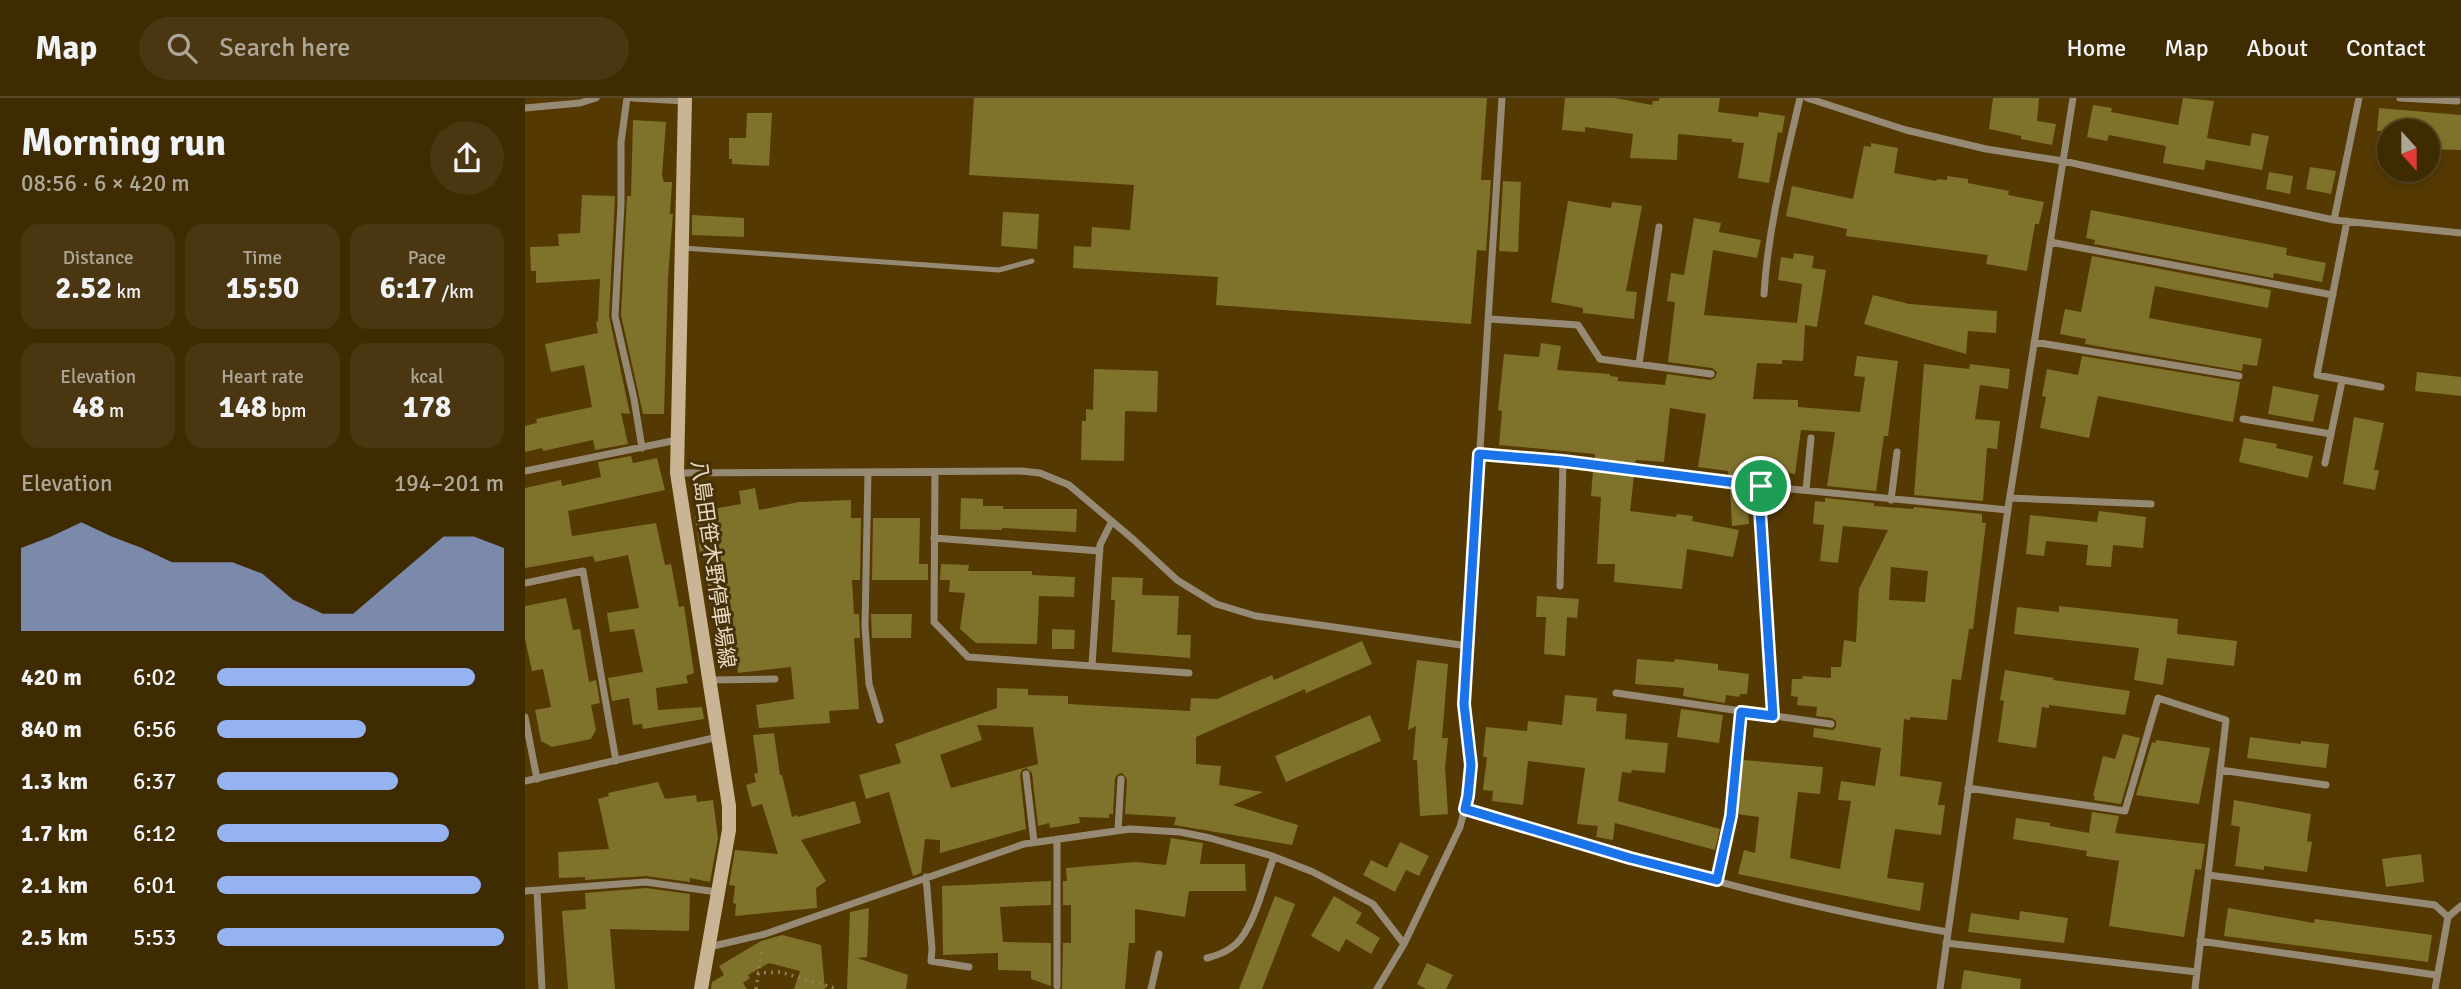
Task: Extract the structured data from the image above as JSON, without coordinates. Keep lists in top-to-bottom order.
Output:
{
  "streets": {
    "main road": ["八島田笹木野停車場線"]
  },
  "north": "bottom",
  "page": {
    "header": "Map",
    "search": "Search here",
    "nav": [
      "Home",
      "Map",
      "About",
      "Contact"
    ],
    "heading": ["Morning run", "08:56 · 6 × 420 m"],
    "stats": [
      ["Distance", "2.52 km"],
      ["Time", "15:50"],
      ["Pace", "6:17 /km"],
      ["Elevation", "48 m"],
      ["Heart rate", "148 bpm"],
      ["kcal", "178"]
    ],
    "chart": ["Elevation", "194–201 m"],
    "list": [
      {
        "name": "420 m",
        "note": "6:02"
      },
      {
        "name": "840 m",
        "note": "6:56"
      },
      {
        "name": "1.3 km",
        "note": "6:37"
      },
      {
        "name": "1.7 km",
        "note": "6:12"
      },
      {
        "name": "2.1 km",
        "note": "6:01"
      },
      {
        "name": "2.5 km",
        "note": "5:53"
      }
    ]
  }
}
